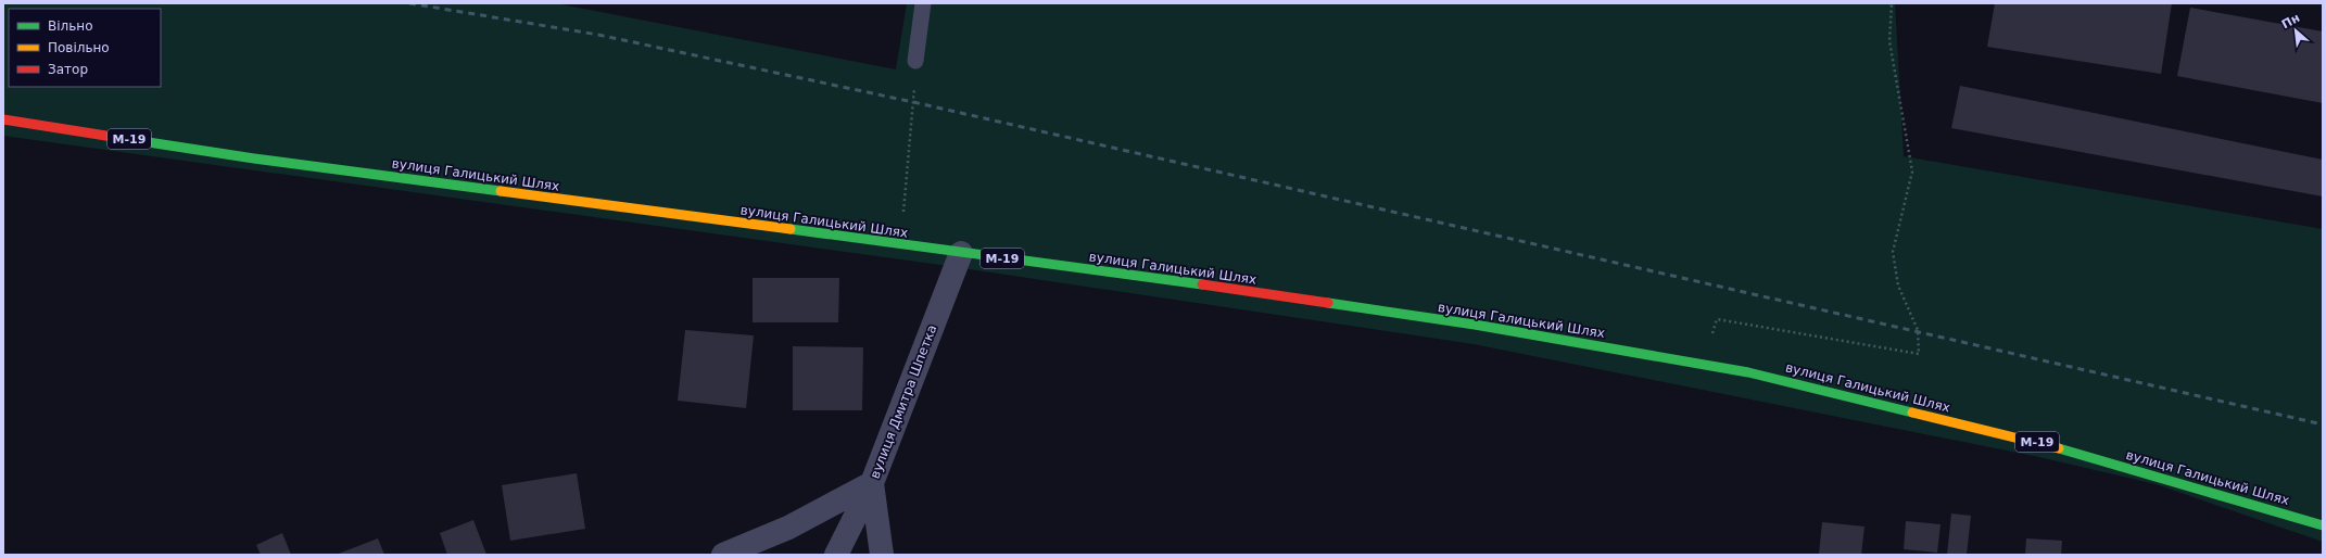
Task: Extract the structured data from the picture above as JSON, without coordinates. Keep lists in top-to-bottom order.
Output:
{
  "streets": {
    "highway": ["М-19", "вулиця Галицький Шлях"],
    "street": ["вулиця Дмитра Шпетка"]
  },
  "crossings": [
    ["вулиця Галицький Шлях", "вулиця Дмитра Шпетка"]
  ],
  "legend": ["Вільно", "Повільно", "Затор"],
  "north": "top left"
}
